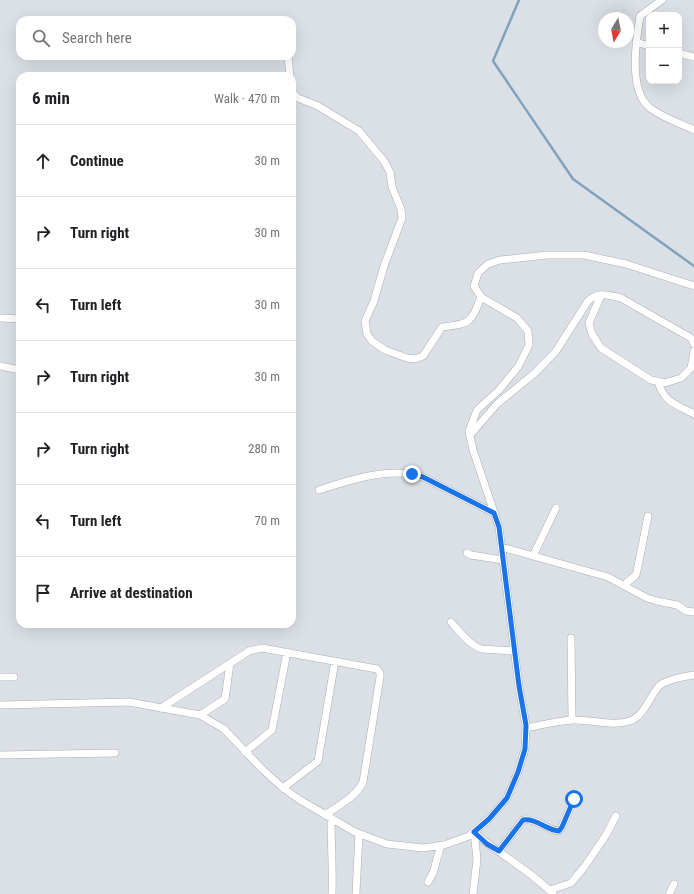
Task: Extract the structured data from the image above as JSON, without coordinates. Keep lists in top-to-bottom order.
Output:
{
  "north": "bottom",
  "page": {
    "map_buttons": ["+", "−"],
    "search": "Search here",
    "heading": ["6 min", "Walk · 470 m"],
    "list": [
      ["Continue", "30 m"],
      ["Turn right", "30 m"],
      ["Turn left", "30 m"],
      ["Turn right", "30 m"],
      ["Turn right", "280 m"],
      ["Turn left", "70 m"],
      "Arrive at destination"
    ]
  }
}
